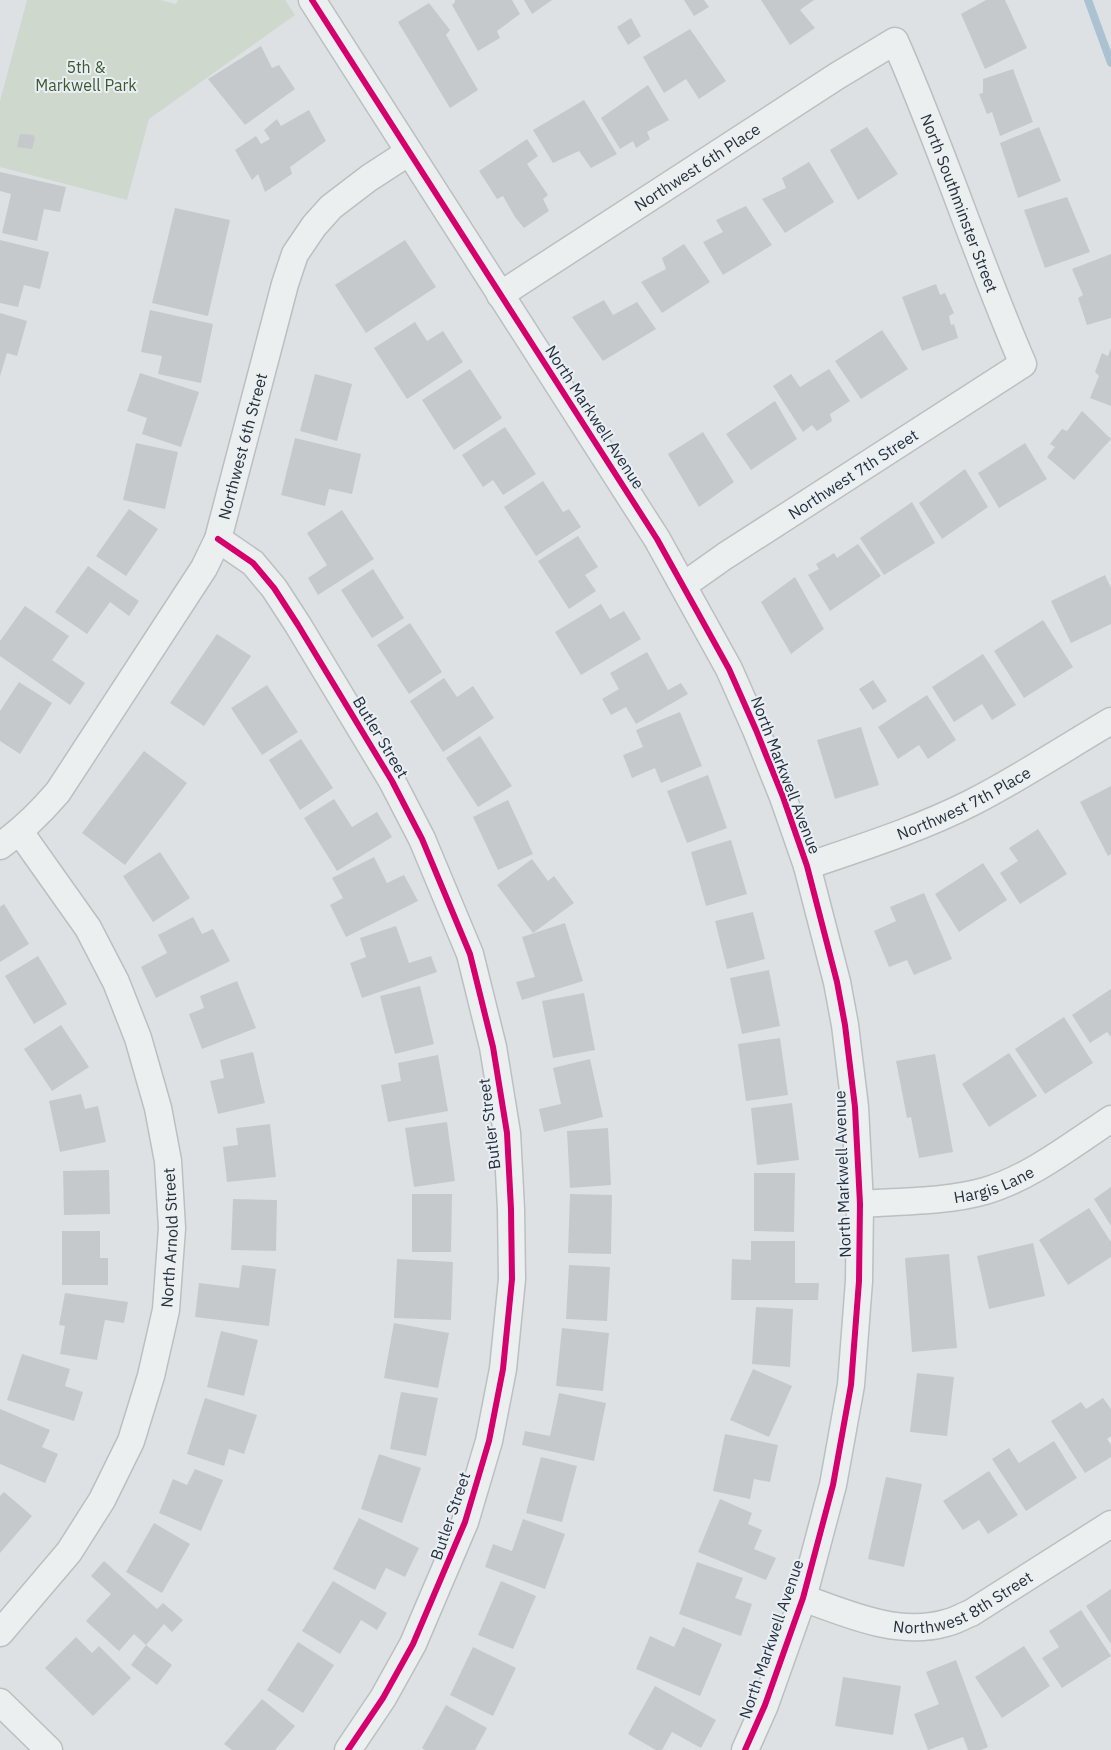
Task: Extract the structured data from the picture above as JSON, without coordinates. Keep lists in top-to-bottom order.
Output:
{
  "streets": {
    "street": [
      "Northwest 6th Place",
      "North Southminster Street",
      "North Markwell Avenue",
      "Northwest 6th Street",
      "Northwest 7th Street",
      "Butler Street",
      "Northwest 7th Place",
      "Hargis Lane",
      "North Arnold Street",
      "Northwest 8th Street"
    ]
  },
  "crossings": [
    ["Northwest 6th Place", "North Southminster Street"],
    ["Northwest 6th Place", "North Markwell Avenue"],
    ["North Southminster Street", "Northwest 7th Street"],
    ["North Markwell Avenue", "Northwest 6th Street"],
    ["North Markwell Avenue", "Northwest 7th Street"],
    ["North Markwell Avenue", "Northwest 7th Place"],
    ["North Markwell Avenue", "Hargis Lane"],
    ["North Markwell Avenue", "Northwest 8th Street"],
    ["Northwest 6th Street", "Butler Street"],
    ["Northwest 6th Street", "North Arnold Street"]
  ],
  "parks": ["5th & Markwell Park"]
}
